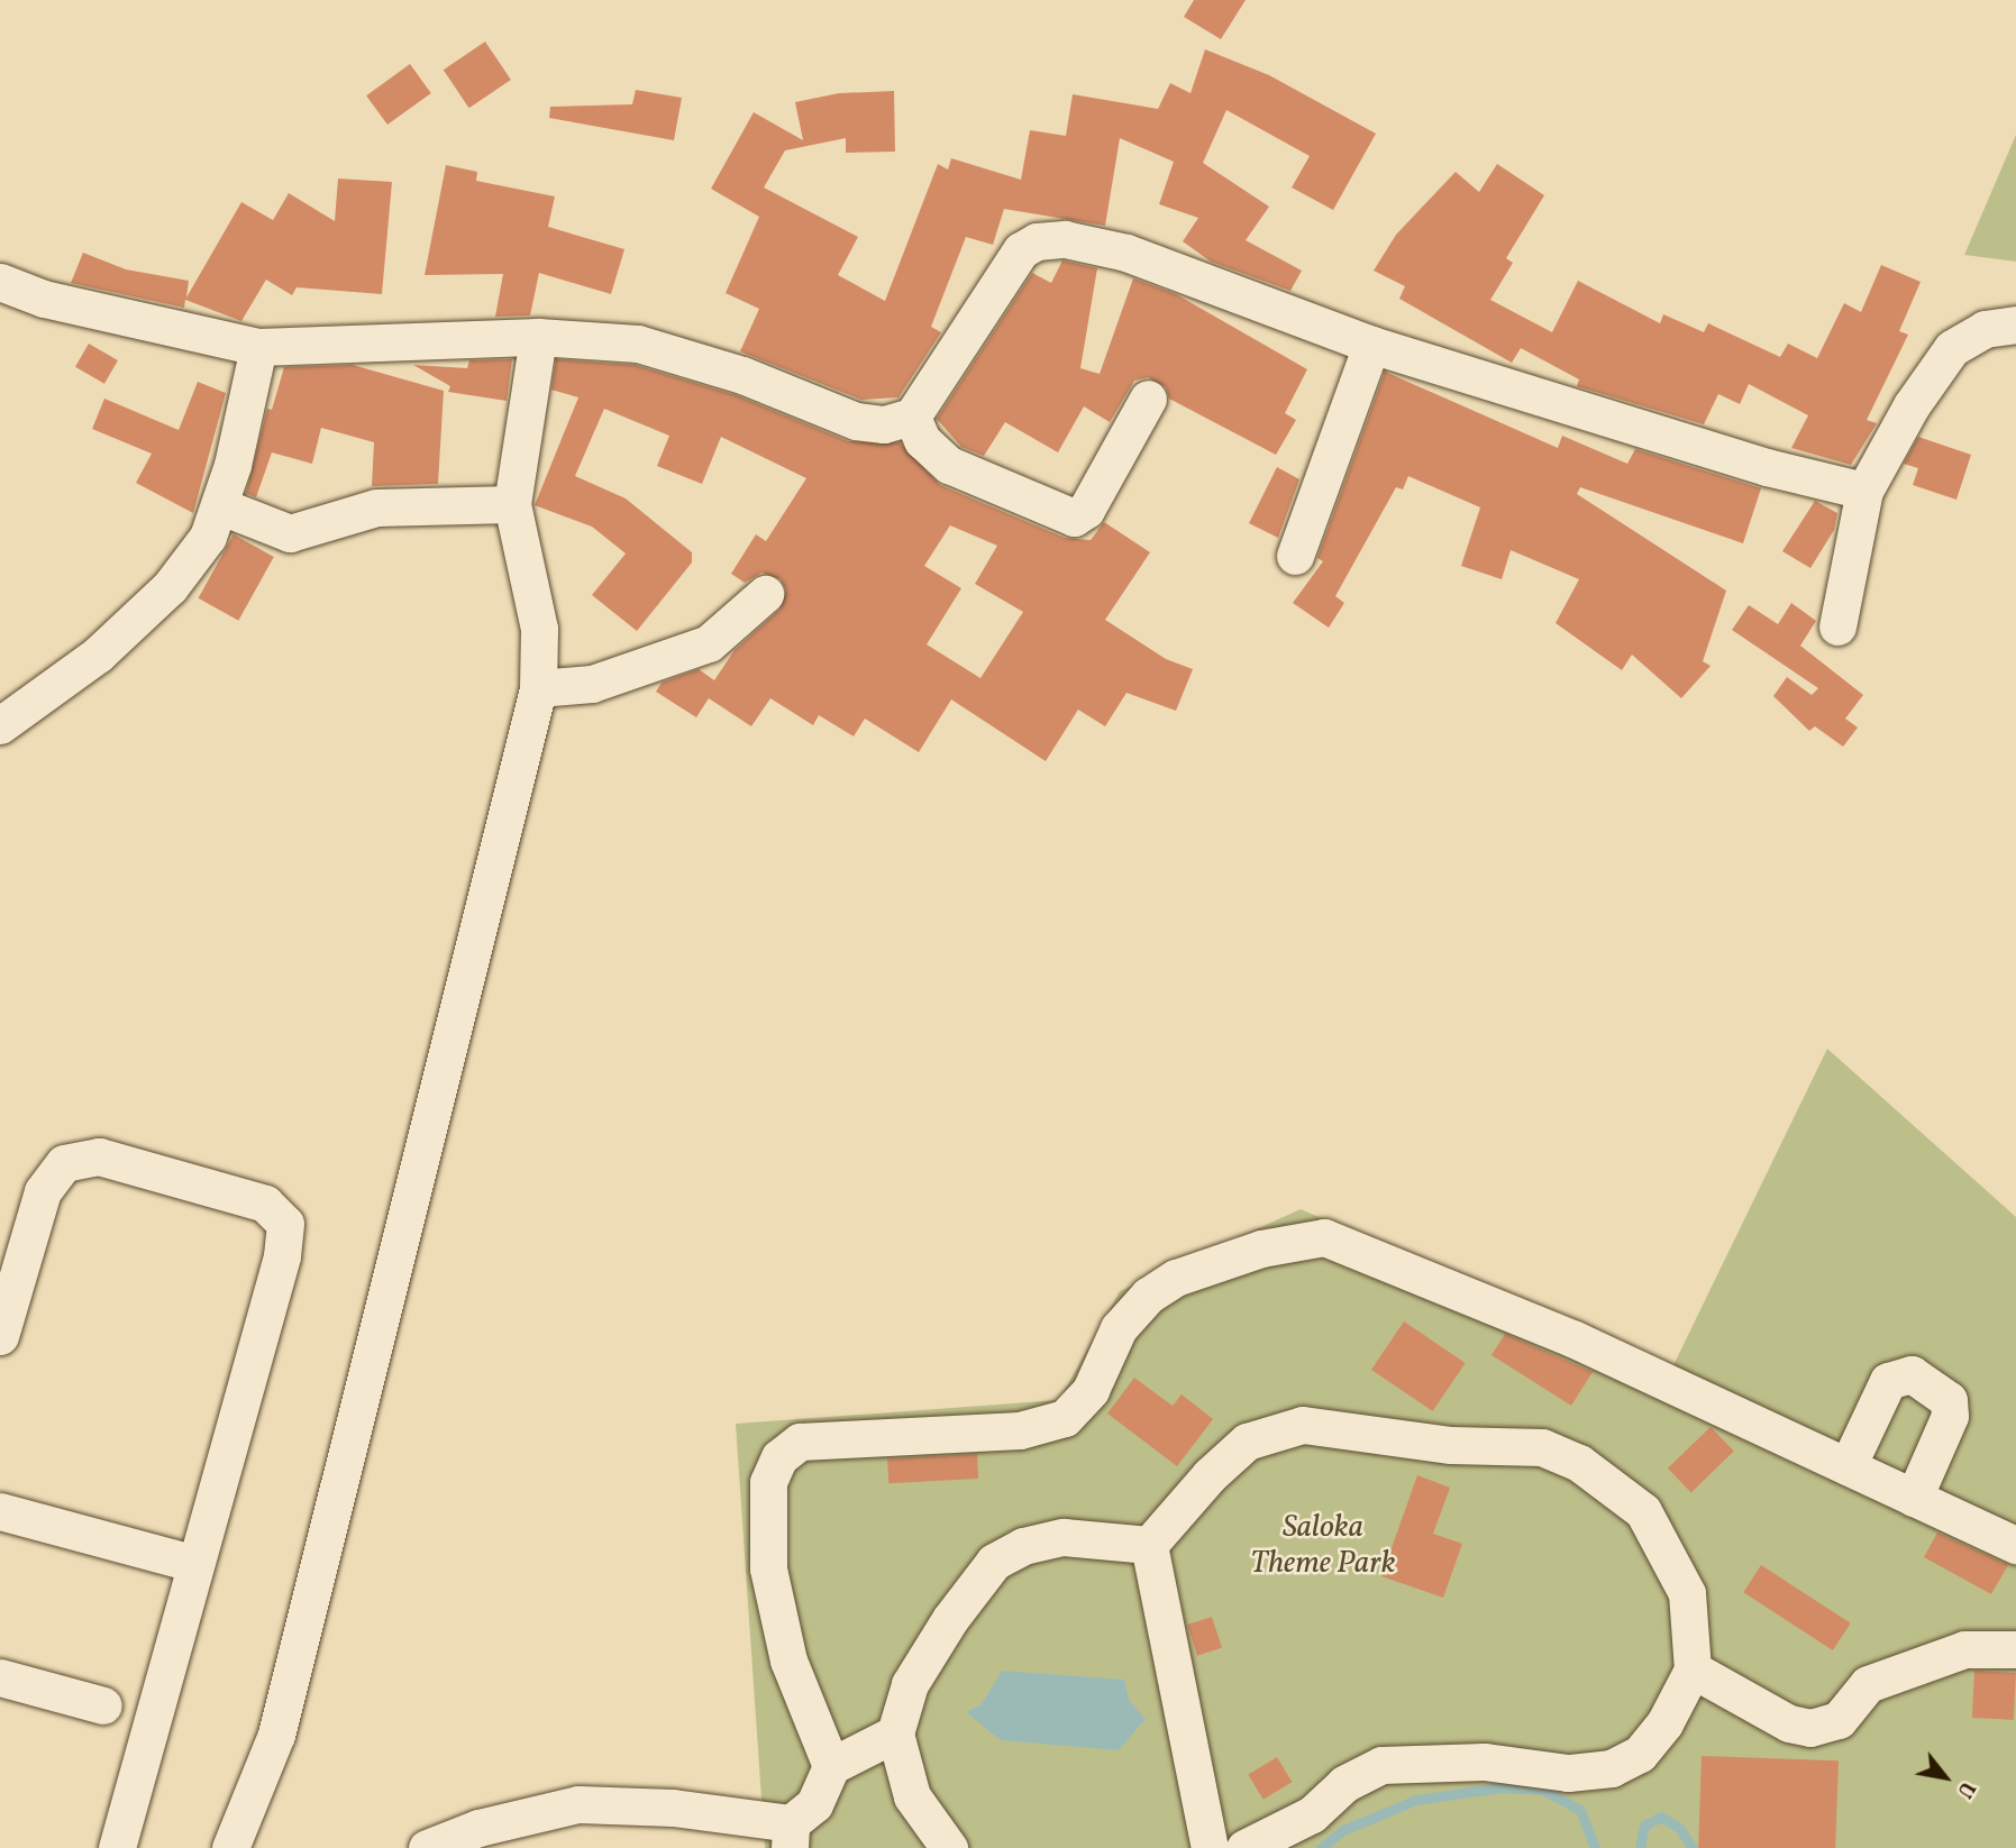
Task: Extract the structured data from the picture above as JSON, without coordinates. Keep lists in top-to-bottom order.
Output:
{
  "parks": ["Saloka Theme Park"],
  "north": "bottom right"
}
